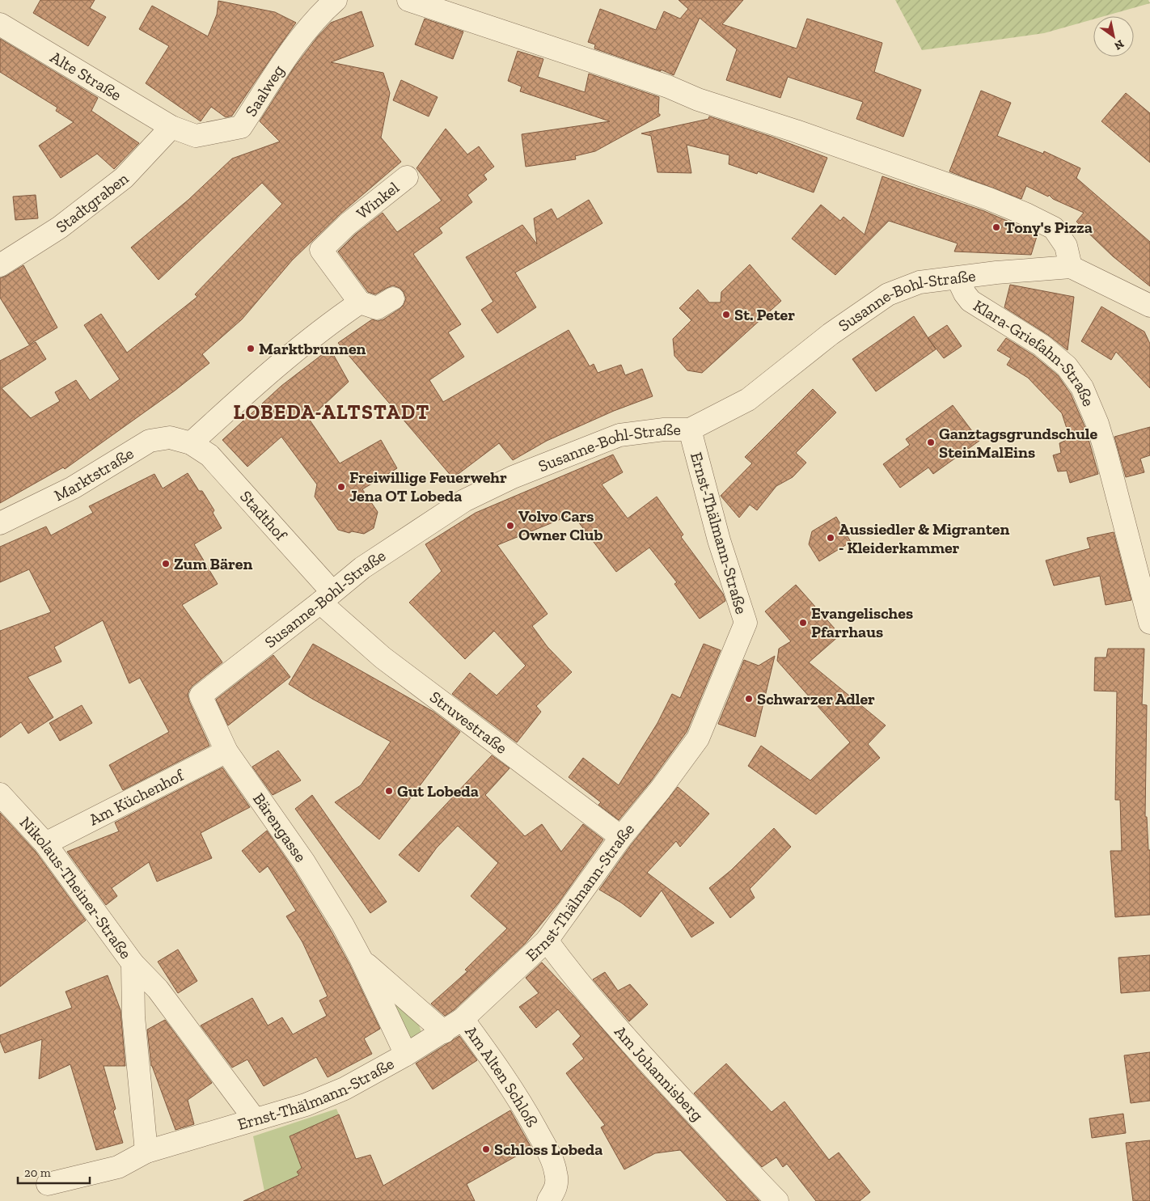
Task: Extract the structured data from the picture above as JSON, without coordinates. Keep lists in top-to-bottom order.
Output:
{
  "streets": {
    "street": [
      "Alte Straße",
      "Saalweg",
      "Winkel",
      "Stadtgraben",
      "Susanne-Bohl-Straße",
      "Klara-Griefahn-Straße",
      "Marktstraße",
      "Stadthof",
      "Ernst-Thälmann-Straße",
      "Struvestraße",
      "Am Küchenhof",
      "Bärengasse",
      "Nikolaus-Theiner-Straße",
      "Am Johannisberg",
      "Am Alten Schloß"
    ]
  },
  "crossings": [
    ["Alte Straße", "Saalweg"],
    ["Alte Straße", "Stadtgraben"],
    ["Saalweg", "Stadtgraben"],
    ["Susanne-Bohl-Straße", "Klara-Griefahn-Straße"],
    ["Susanne-Bohl-Straße", "Stadthof"],
    ["Susanne-Bohl-Straße", "Ernst-Thälmann-Straße"],
    ["Susanne-Bohl-Straße", "Struvestraße"],
    ["Susanne-Bohl-Straße", "Bärengasse"],
    ["Marktstraße", "Stadthof"],
    ["Stadthof", "Struvestraße"],
    ["Ernst-Thälmann-Straße", "Struvestraße"],
    ["Ernst-Thälmann-Straße", "Bärengasse"],
    ["Ernst-Thälmann-Straße", "Nikolaus-Theiner-Straße"],
    ["Ernst-Thälmann-Straße", "Am Johannisberg"],
    ["Ernst-Thälmann-Straße", "Am Alten Schloß"],
    ["Am Küchenhof", "Bärengasse"],
    ["Am Küchenhof", "Nikolaus-Theiner-Straße"]
  ],
  "districts": ["LOBEDA-ALTSTADT"],
  "places": [
    "Tony's Pizza",
    "St. Peter",
    "Marktbrunnen",
    "Ganztagsgrundschule SteinMalEins",
    "Freiwillige Feuerwehr Jena OT Lobeda",
    "Volvo Cars Owner Club",
    "Aussiedler & Migranten - Kleiderkammer",
    "Zum Bären",
    "Evangelisches Pfarrhaus",
    "Schwarzer Adler",
    "Gut Lobeda",
    "Schloss Lobeda"
  ],
  "scale_bar": "20 m",
  "north": "bottom right"
}
